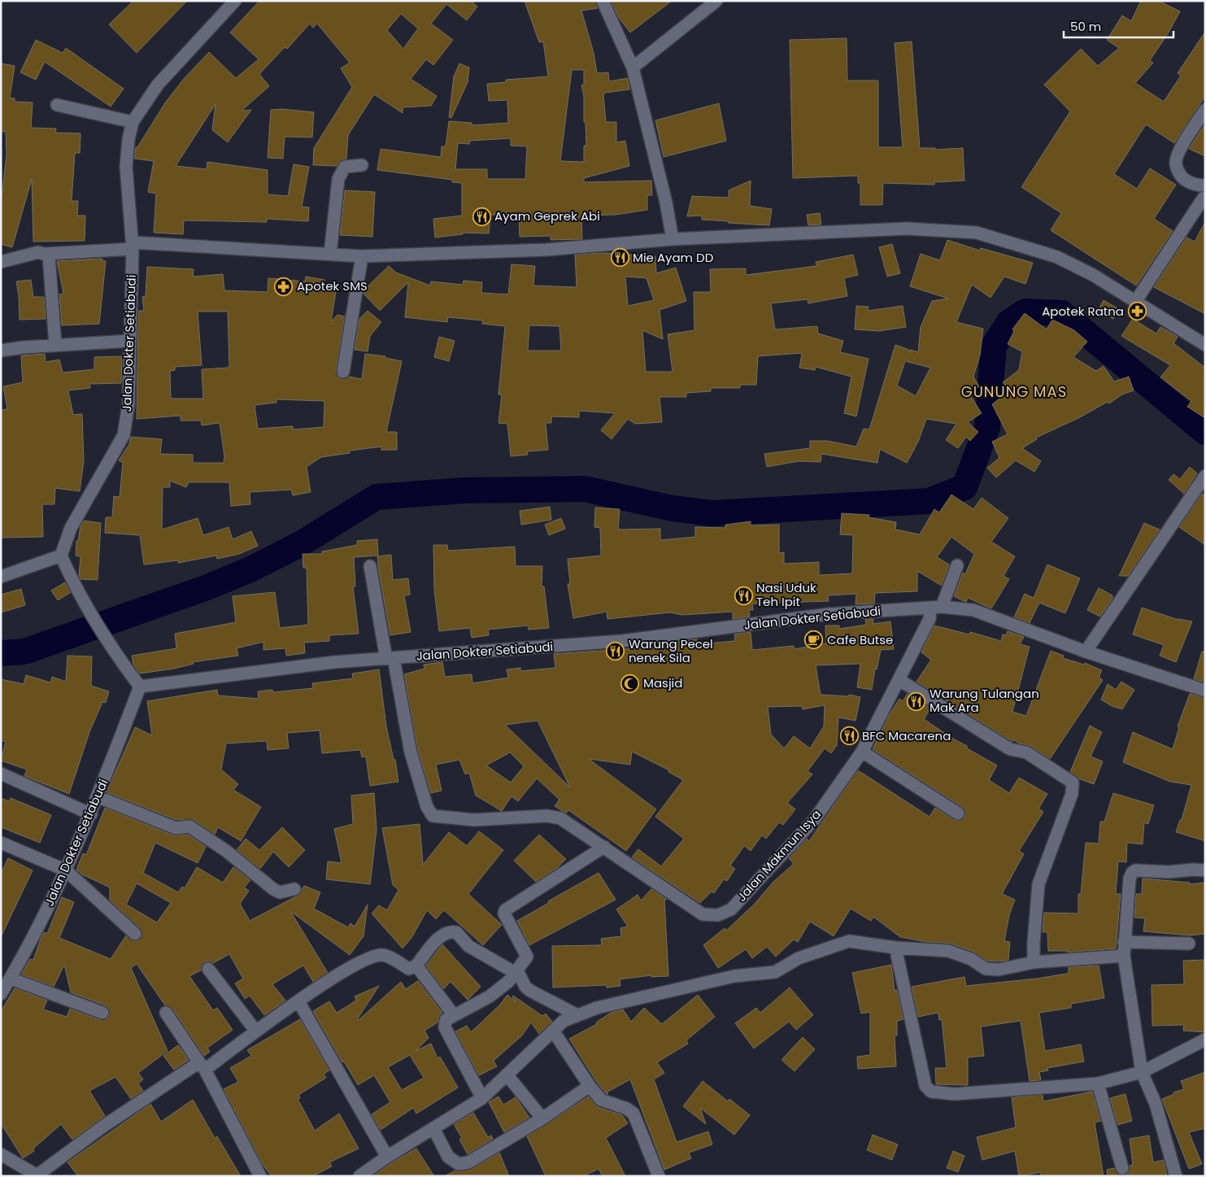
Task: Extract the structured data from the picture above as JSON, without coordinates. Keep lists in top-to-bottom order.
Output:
{
  "streets": {
    "street": ["Jalan Dokter Setiabudi", "Jalan Makmun Isya"]
  },
  "crossings": [
    ["Jalan Dokter Setiabudi", "Jalan Makmun Isya"]
  ],
  "districts": ["GUNUNG MAS"],
  "places": {
    "restaurant": [
      "Ayam Geprek Abi",
      "Mie Ayam DD",
      "Nasi Uduk Teh Ipit",
      "Warung Pecel nenek Sila",
      "Warung Tulangan Mak Ara",
      "BFC Macarena"
    ],
    "pharmacy": ["Apotek SMS", "Apotek Ratna"],
    "cafe": ["Cafe Butse"],
    "mosque": ["Masjid"]
  },
  "scale_bar": "50 m"
}
